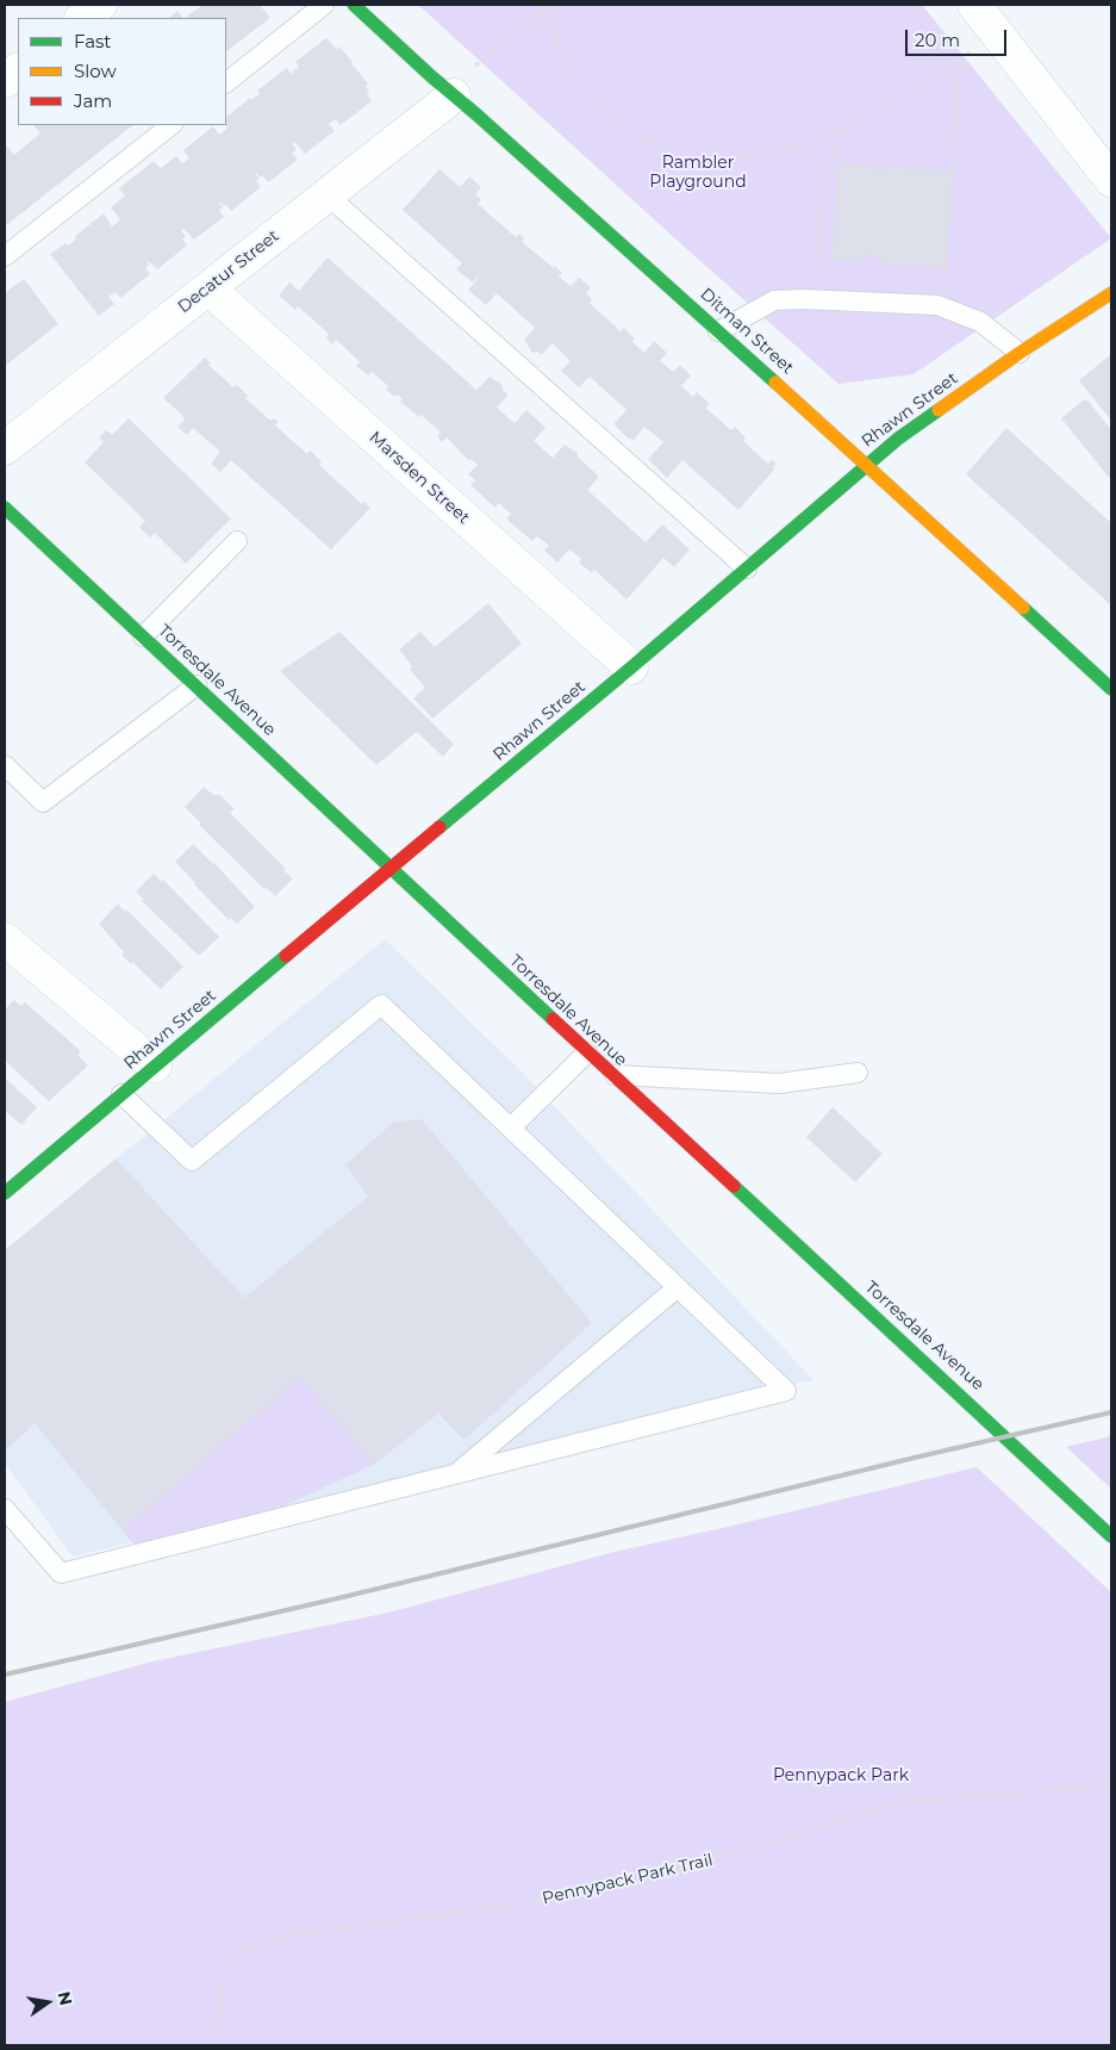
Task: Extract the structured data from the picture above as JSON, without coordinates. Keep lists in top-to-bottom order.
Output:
{
  "streets": {
    "street": [
      "Decatur Street",
      "Ditman Street",
      "Rhawn Street",
      "Marsden Street",
      "Torresdale Avenue"
    ],
    "path": ["Pennypack Park Trail"]
  },
  "crossings": [
    ["Decatur Street", "Ditman Street"],
    ["Decatur Street", "Marsden Street"],
    ["Ditman Street", "Rhawn Street"],
    ["Rhawn Street", "Marsden Street"],
    ["Rhawn Street", "Torresdale Avenue"]
  ],
  "parks": ["Rambler Playground", "Pennypack Park"],
  "legend": ["Fast", "Slow", "Jam"],
  "scale_bar": "20 m",
  "north": "right"
}
